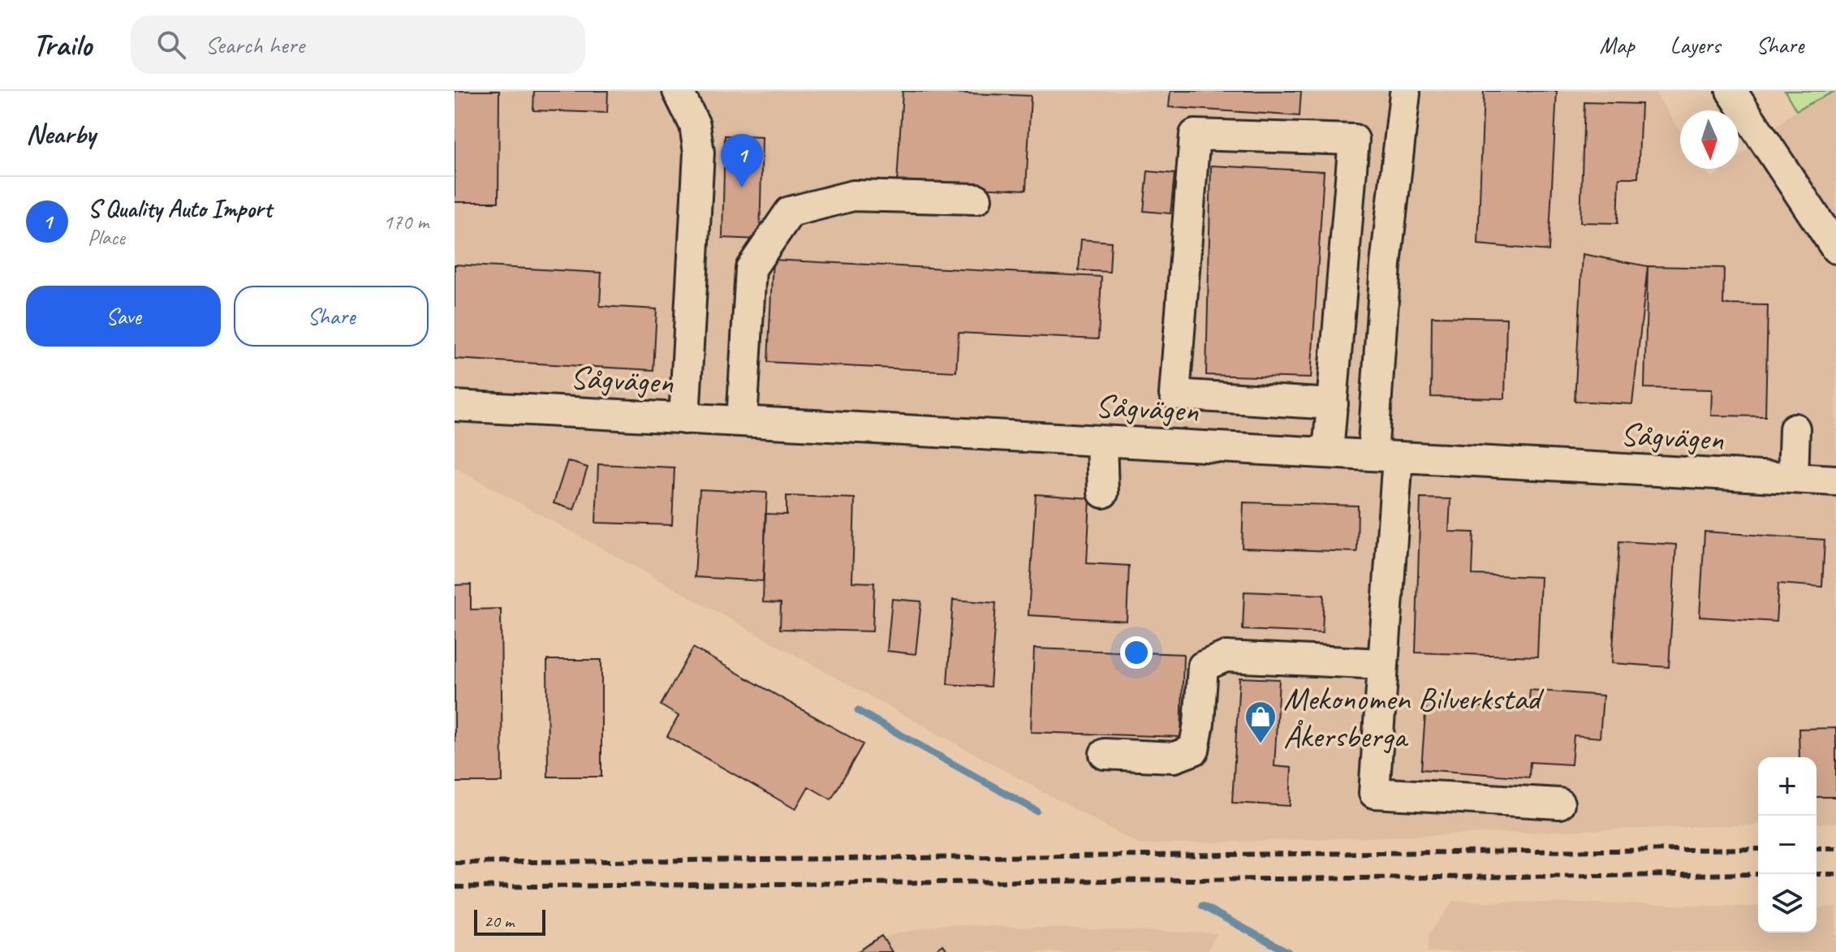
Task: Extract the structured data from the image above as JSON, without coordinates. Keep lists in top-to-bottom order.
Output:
{
  "streets": {
    "street": ["Sågvägen"]
  },
  "places": {
    "shop": ["Mekonomen Bilverkstad Åkersberga"]
  },
  "scale_bar": "20 m",
  "north": "bottom",
  "page": {
    "header": "Trailo",
    "search": "Search here",
    "nav": ["Map", "Layers", "Share"],
    "heading": "Nearby",
    "pins": "1",
    "list": [
      {
        "mark": "1",
        "name": "S Quality Auto Import",
        "note": "Place",
        "value": "170 m"
      }
    ],
    "buttons": ["Save", "Share"],
    "map_buttons": ["+", "−"],
    "scale": "20 m"
  }
}
